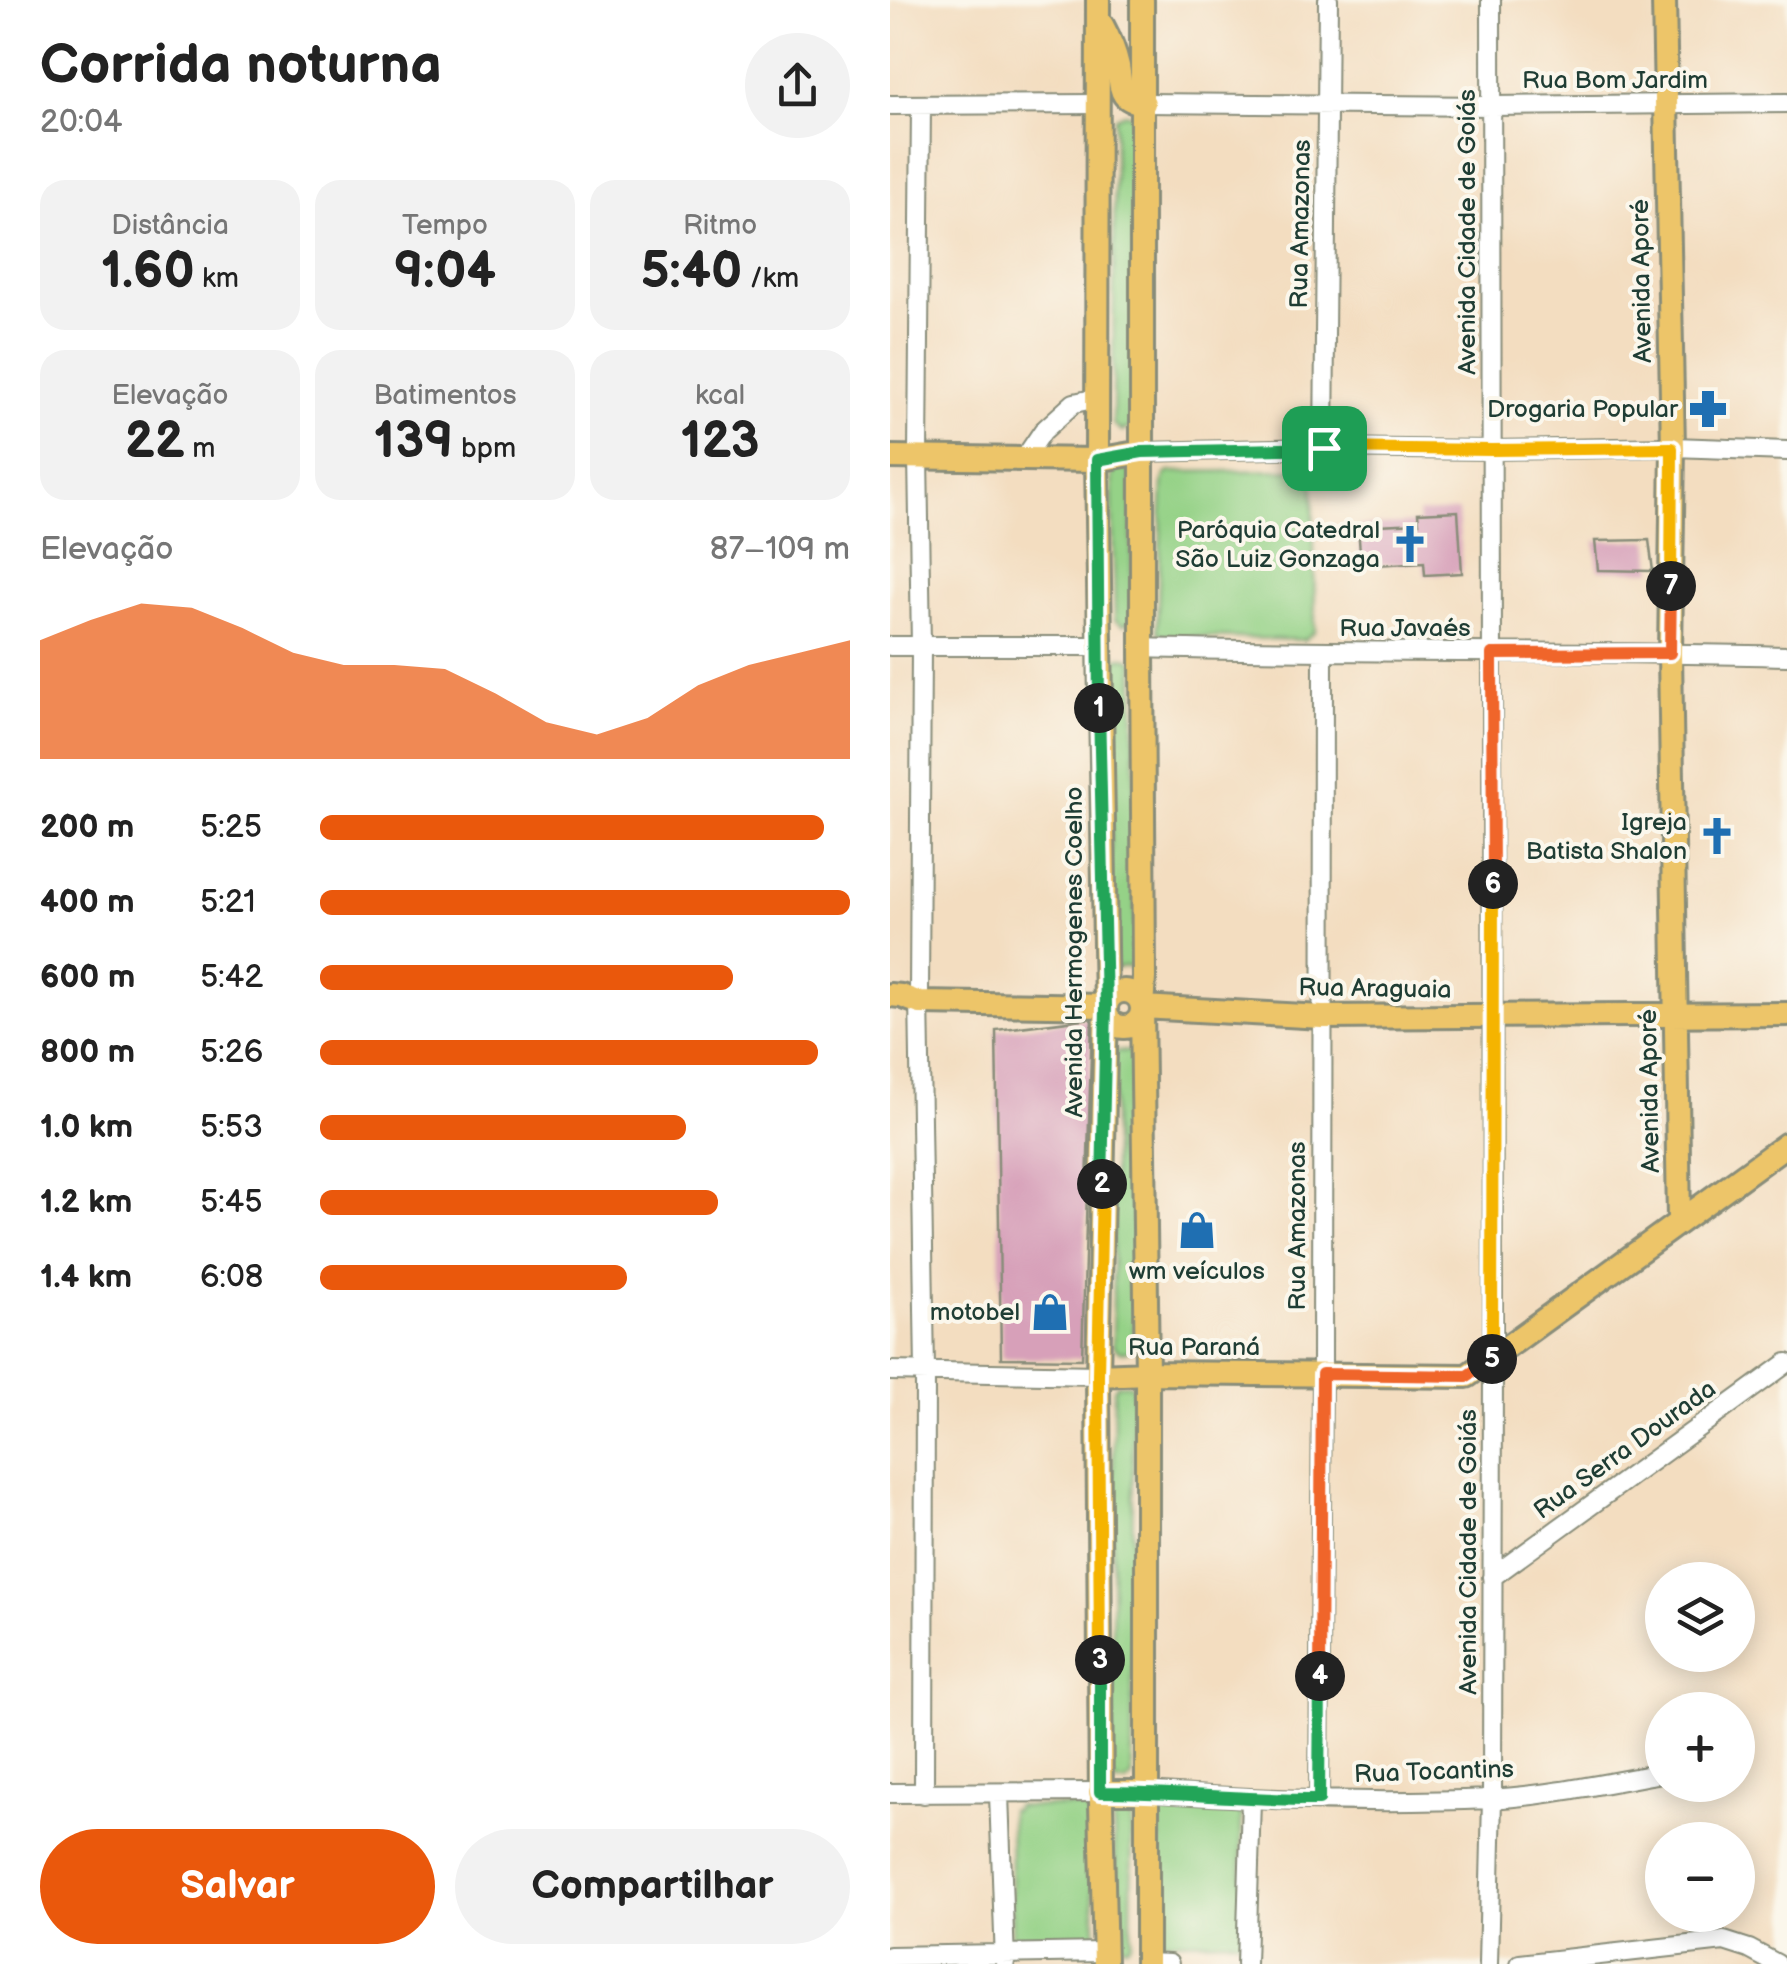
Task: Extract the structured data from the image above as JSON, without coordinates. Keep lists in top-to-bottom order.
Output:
{
  "streets": {
    "main road": [
      "Avenida Aporé",
      "Avenida Hermogenes Coelho",
      "Rua Araguaia",
      "Rua Paraná"
    ],
    "street": [
      "Rua Bom Jardim",
      "Rua Amazonas",
      "Avenida Cidade de Goiás",
      "Rua Javaés",
      "Rua Serra Dourada",
      "Rua Tocantins"
    ]
  },
  "crossings": [
    ["Rua Bom Jardim", "Rua Amazonas"],
    ["Rua Bom Jardim", "Avenida Cidade de Goiás"],
    ["Rua Bom Jardim", "Avenida Aporé"],
    ["Rua Amazonas", "Rua Javaés"],
    ["Rua Amazonas", "Rua Araguaia"],
    ["Rua Amazonas", "Rua Paraná"],
    ["Rua Amazonas", "Rua Tocantins"],
    ["Avenida Cidade de Goiás", "Rua Javaés"],
    ["Avenida Cidade de Goiás", "Rua Araguaia"],
    ["Avenida Cidade de Goiás", "Rua Paraná"],
    ["Avenida Cidade de Goiás", "Rua Serra Dourada"],
    ["Avenida Cidade de Goiás", "Rua Tocantins"],
    ["Avenida Aporé", "Rua Javaés"],
    ["Avenida Aporé", "Rua Araguaia"],
    ["Avenida Aporé", "Rua Paraná"],
    ["Avenida Hermogenes Coelho", "Rua Araguaia"],
    ["Avenida Hermogenes Coelho", "Rua Paraná"]
  ],
  "places": {
    "pharmacy": ["Drogaria Popular"],
    "church": ["Paróquia Catedral São Luiz Gonzaga", "Igreja Batista Shalon"],
    "shop": ["wm veículos", "motobel"]
  },
  "page": {
    "heading": ["Corrida noturna", "20:04"],
    "stats": [
      ["Distância", "1.60 km"],
      ["Tempo", "9:04"],
      ["Ritmo", "5:40 /km"],
      ["Elevação", "22 m"],
      ["Batimentos", "139 bpm"],
      ["kcal", "123"]
    ],
    "chart": ["Elevação", "87–109 m"],
    "pins": [
      "7",
      "1",
      "6",
      "2",
      "5",
      "3",
      "4"
    ],
    "list": [
      {
        "name": "200 m",
        "note": "5:25"
      },
      {
        "name": "400 m",
        "note": "5:21"
      },
      {
        "name": "600 m",
        "note": "5:42"
      },
      {
        "name": "800 m",
        "note": "5:26"
      },
      {
        "name": "1.0 km",
        "note": "5:53"
      },
      {
        "name": "1.2 km",
        "note": "5:45"
      },
      {
        "name": "1.4 km",
        "note": "6:08"
      }
    ],
    "map_buttons": ["+", "−"],
    "buttons": ["Salvar", "Compartilhar"]
  }
}
